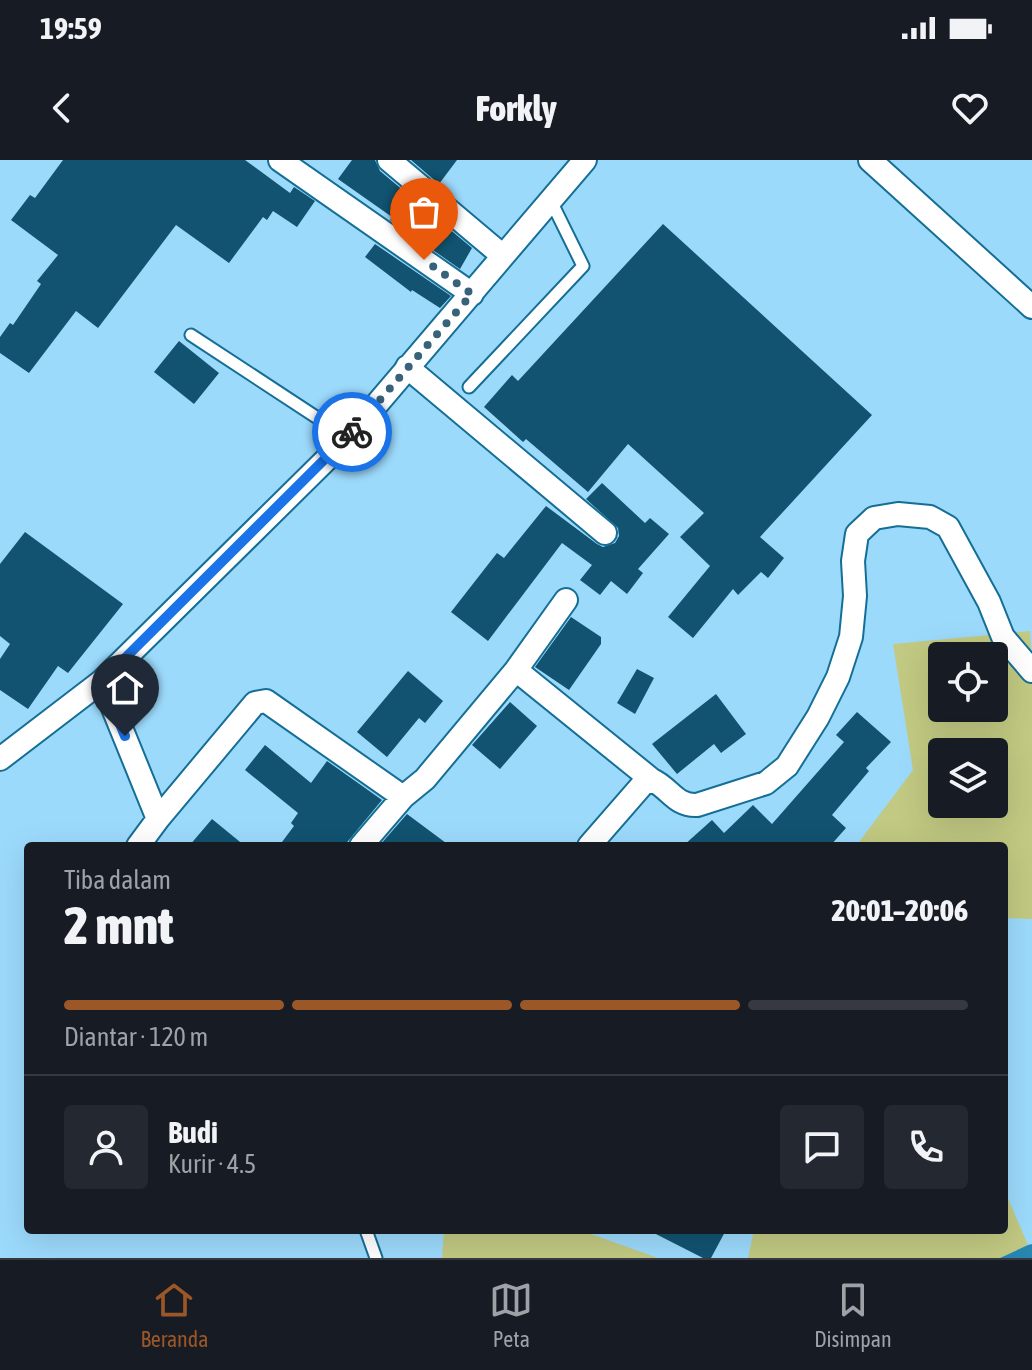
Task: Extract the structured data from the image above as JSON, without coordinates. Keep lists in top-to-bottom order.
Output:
{
  "page": {
    "status": "19:59",
    "header": "Forkly",
    "heading": ["2 mnt", "Tiba dalam", "20:01–20:06"],
    "panel": ["Budi", "Kurir · 4.5"],
    "bar": "Diantar · 120 m",
    "tabs": ["Beranda", "Peta", "Disimpan"]
  }
}
